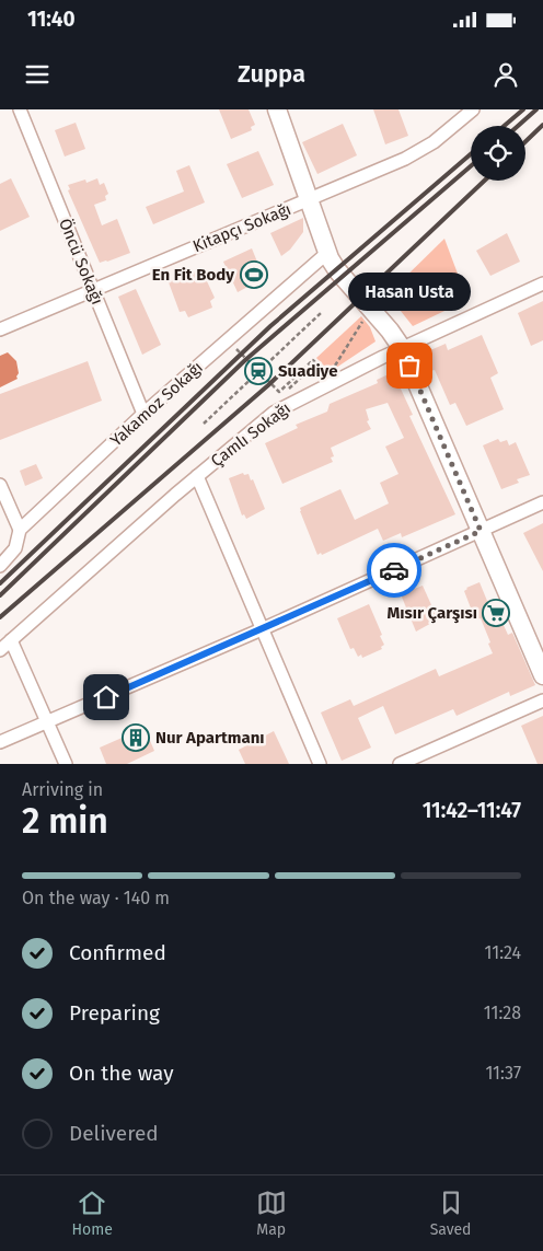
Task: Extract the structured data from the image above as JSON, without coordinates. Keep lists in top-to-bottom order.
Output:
{
  "streets": {
    "street": [
      "Kitapçı Sokağı",
      "Öncü Sokağı",
      "Yakamoz Sokağı",
      "Çamlı Sokağı"
    ]
  },
  "crossings": [
    ["Kitapçı Sokağı", "Öncü Sokağı"],
    ["Öncü Sokağı", "Yakamoz Sokağı"]
  ],
  "places": {
    "sports": ["En Fit Body"],
    "other": ["Hasan Usta"],
    "station": ["Suadiye"],
    "supermarket": ["Mısır Çarşısı"],
    "building": ["Nur Apartmanı"]
  },
  "page": {
    "status": "11:40",
    "header": "Zuppa",
    "bubble": "Hasan Usta",
    "heading": ["2 min", "Arriving in", "11:42–11:47"],
    "bar": "On the way · 140 m",
    "list": [
      ["Confirmed", "11:24"],
      ["Preparing", "11:28"],
      ["On the way", "11:37"],
      "Delivered"
    ],
    "tabs": ["Home", "Map", "Saved"]
  }
}
